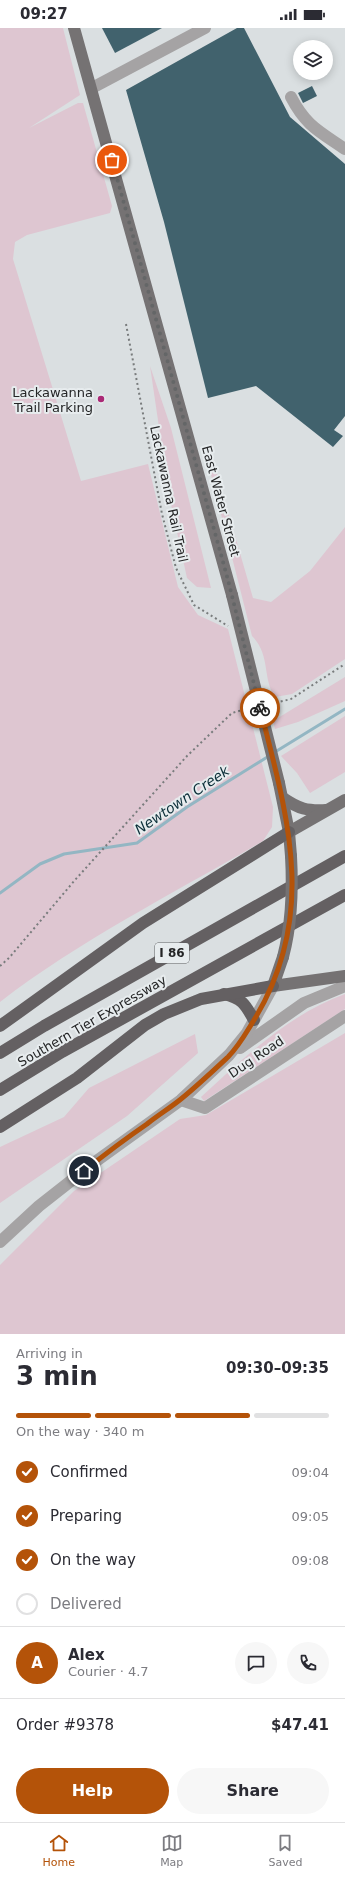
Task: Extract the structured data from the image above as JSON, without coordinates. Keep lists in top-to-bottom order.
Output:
{
  "streets": {
    "highway": ["I 86", "Southern Tier Expressway"],
    "main road": ["East Water Street"],
    "street": ["Dug Road"],
    "path": ["Lackawanna Rail Trail"]
  },
  "water": ["Newtown Creek"],
  "places": ["Lackawanna Trail Parking"],
  "page": {
    "status": "09:27",
    "heading": ["3 min", "Arriving in", "09:30–09:35"],
    "panel": [
      "Alex",
      "Courier · 4.7",
      "Order #9378",
      "$47.41"
    ],
    "bar": "On the way · 340 m",
    "list": [
      ["Confirmed", "09:04"],
      ["Preparing", "09:05"],
      ["On the way", "09:08"],
      "Delivered"
    ],
    "round": "A",
    "buttons": ["Help", "Share"],
    "tabs": ["Home", "Map", "Saved"]
  }
}
